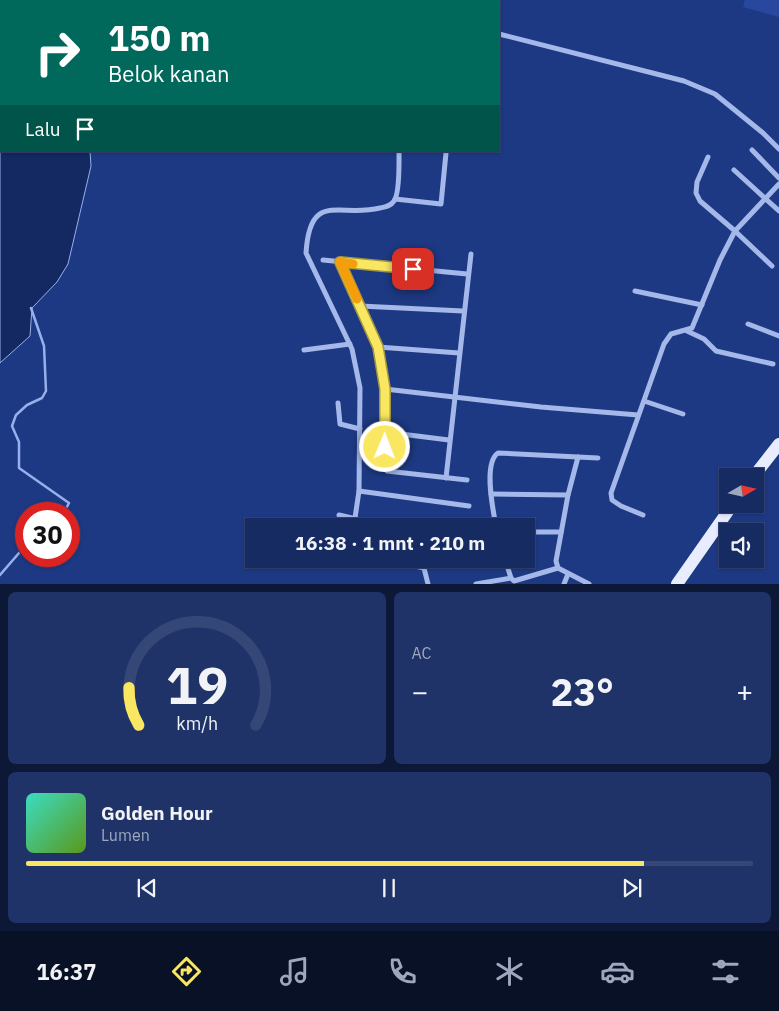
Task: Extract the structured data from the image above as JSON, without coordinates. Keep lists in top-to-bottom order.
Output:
{
  "north": "right",
  "page": {
    "turn": ["150 m", "Belok kanan"],
    "then": "Lalu",
    "limit": "30",
    "trip": "16:38 · 1 mnt · 210 m",
    "tile": "AC",
    "heat": ["−", "23°", "+"],
    "song": ["Golden Hour", "Lumen"],
    "tabs": "16:37",
    "gauge": ["19", "km/h"]
  }
}
